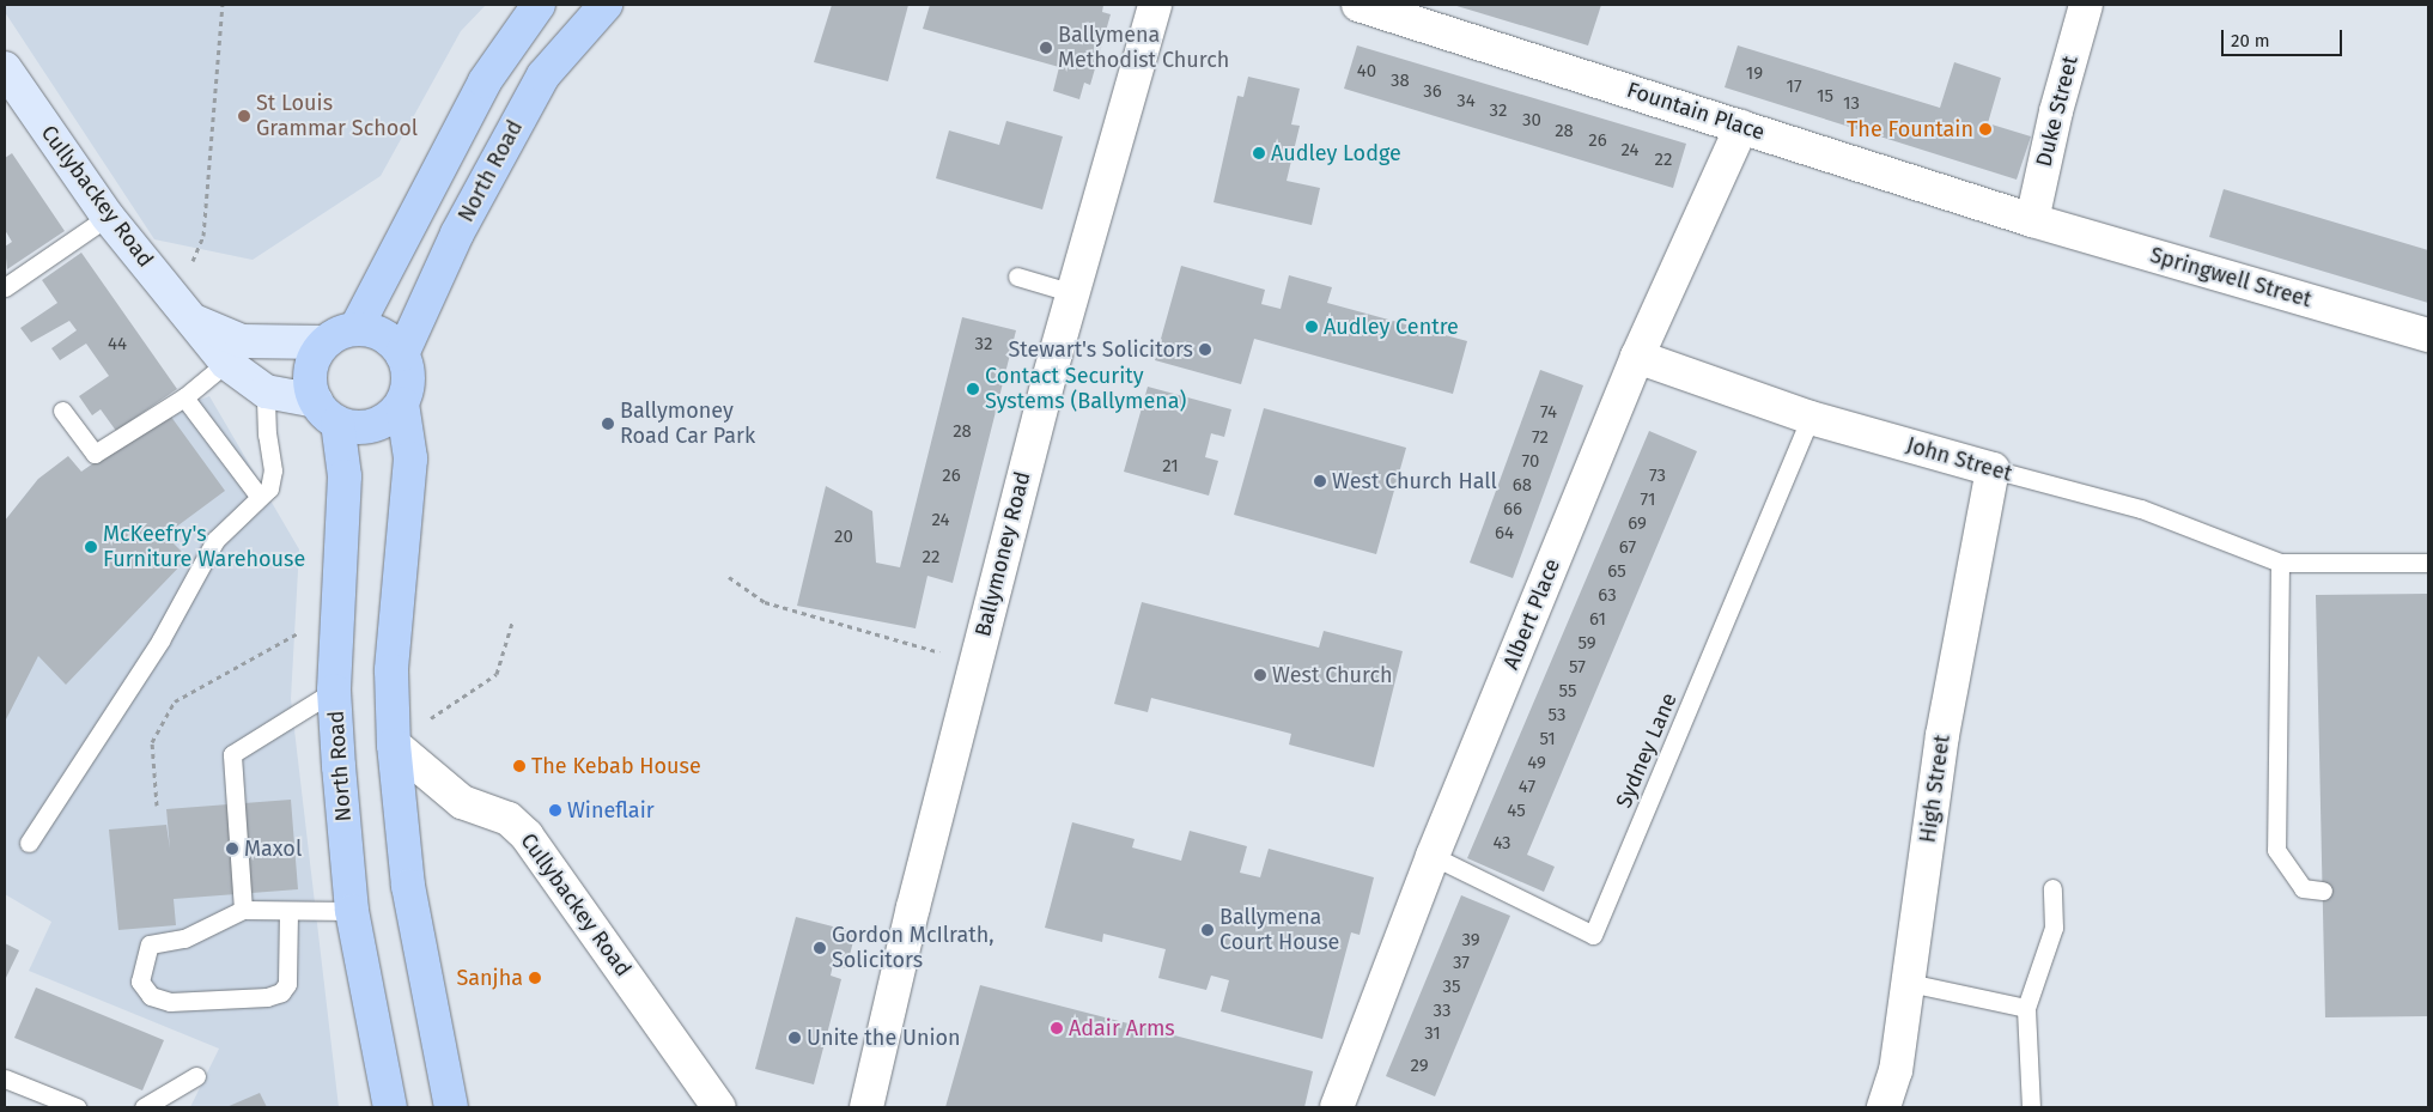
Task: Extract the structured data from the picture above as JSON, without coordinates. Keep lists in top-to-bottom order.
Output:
{
  "streets": {
    "main road": ["North Road", "Cullybackey Road"],
    "street": [
      "Fountain Place",
      "Duke Street",
      "Springwell Street",
      "John Street",
      "Ballymoney Road",
      "Albert Place",
      "High Street"
    ],
    "lane": ["Sydney Lane"]
  },
  "crossings": [
    ["Fountain Place", "Duke Street"],
    ["Fountain Place", "Springwell Street"],
    ["Fountain Place", "Albert Place"],
    ["Duke Street", "Springwell Street"],
    ["North Road", "Cullybackey Road"],
    ["John Street", "Albert Place"],
    ["John Street", "Sydney Lane"],
    ["John Street", "High Street"],
    ["Albert Place", "Sydney Lane"]
  ],
  "places": [
    "Ballymena Methodist Church",
    "St Louis Grammar School",
    "The Fountain",
    "Audley Lodge",
    "Audley Centre",
    "Stewart's Solicitors",
    "Contact Security Systems (Ballymena)",
    "Ballymoney Road Car Park",
    "West Church Hall",
    "McKeefry's Furniture Warehouse",
    "West Church",
    "The Kebab House",
    "Wineflair",
    "Maxol",
    "Ballymena Court House",
    "Gordon McIlrath, Solicitors",
    "Sanjha",
    "Adair Arms",
    "Unite the Union"
  ],
  "house_numbers": [
    "40",
    "19",
    "38",
    "17",
    "36",
    "15",
    "34",
    "13",
    "32",
    "30",
    "28",
    "26",
    "24",
    "22",
    "44",
    "32",
    "74",
    "28",
    "72",
    "70",
    "21",
    "26",
    "73",
    "68",
    "71",
    "66",
    "24",
    "69",
    "64",
    "20",
    "67",
    "22",
    "65",
    "63",
    "61",
    "59",
    "57",
    "55",
    "53",
    "51",
    "49",
    "47",
    "45",
    "43",
    "39",
    "37",
    "35",
    "33",
    "31",
    "29"
  ],
  "scale_bar": "20 m"
}
